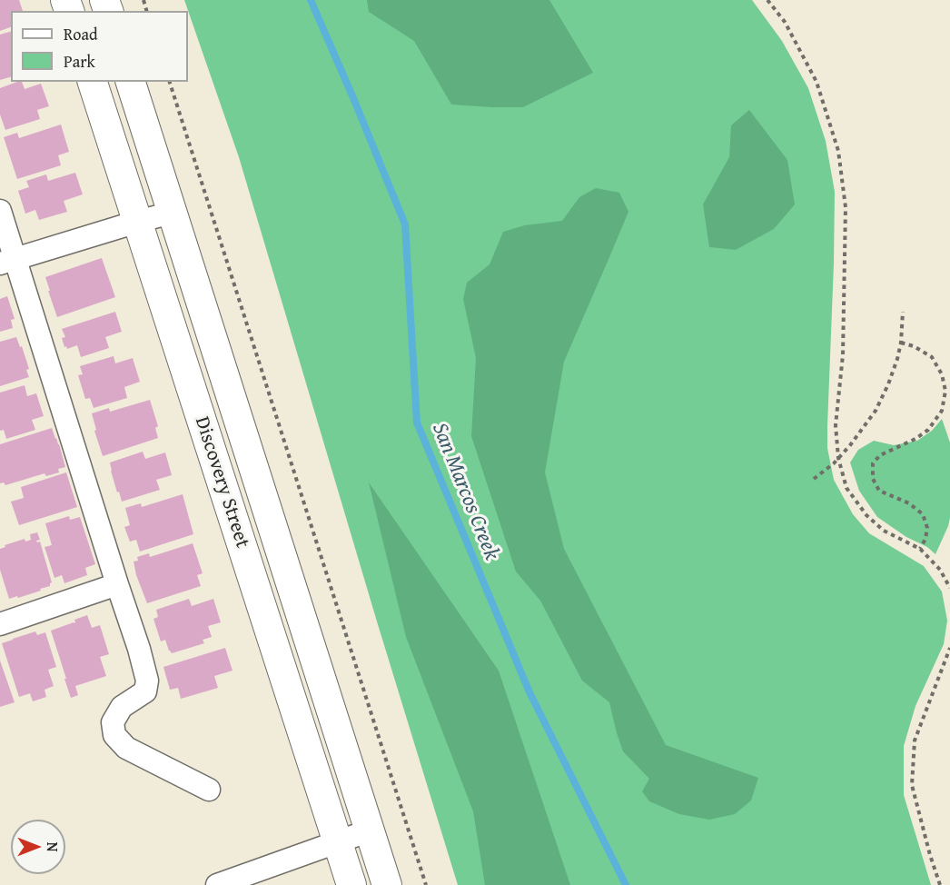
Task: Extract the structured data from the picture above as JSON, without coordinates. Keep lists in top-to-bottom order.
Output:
{
  "streets": {
    "main road": ["Discovery Street"]
  },
  "water": ["San Marcos Creek"],
  "legend": ["Road", "Park"],
  "north": "right"
}
